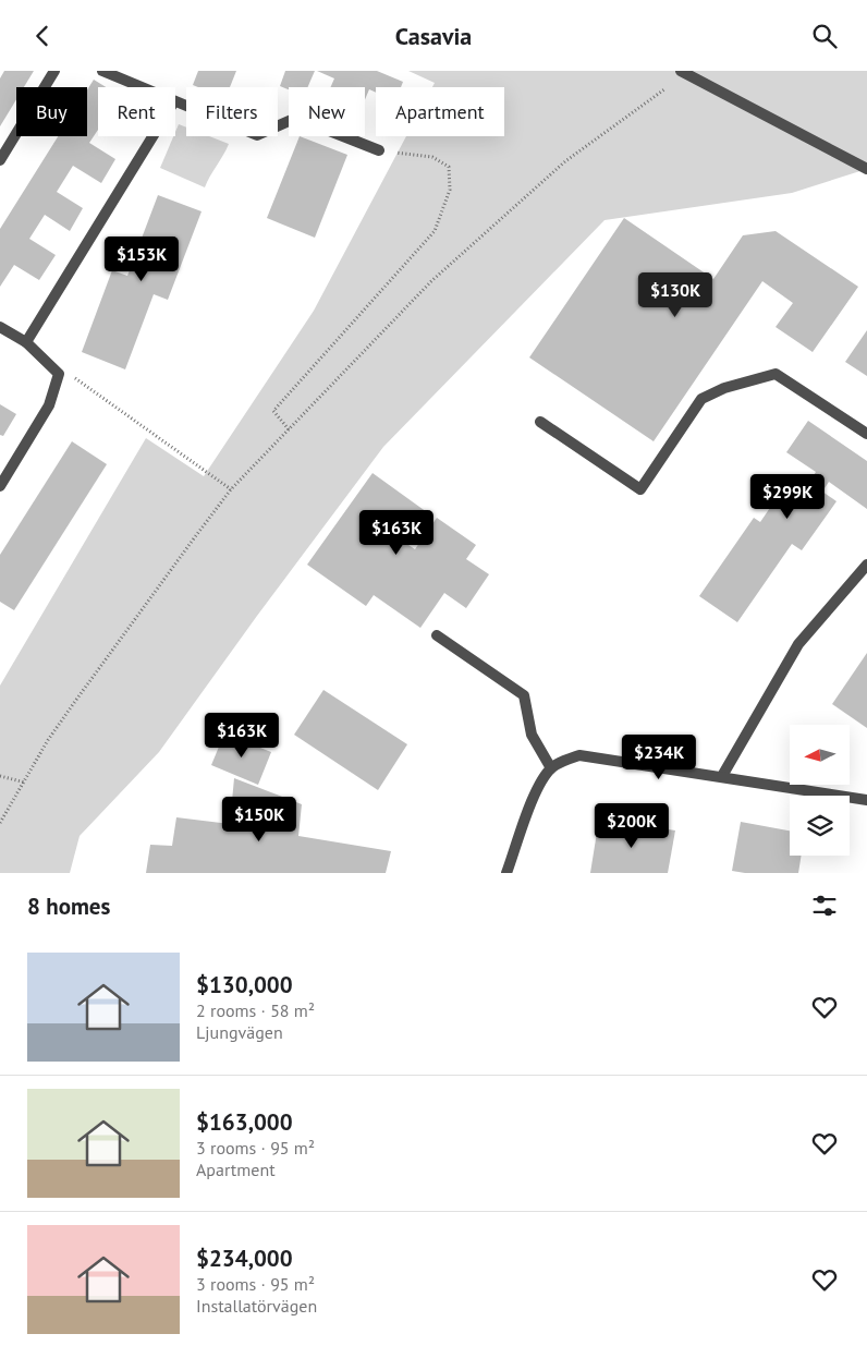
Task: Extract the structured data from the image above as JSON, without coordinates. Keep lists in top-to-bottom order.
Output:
{
  "north": "left",
  "page": {
    "header": "Casavia",
    "chip": [
      "Buy",
      "Rent",
      "Filters",
      "New",
      "Apartment"
    ],
    "price": [
      "$153K",
      "$130K",
      "$299K",
      "$163K",
      "$163K",
      "$234K",
      "$150K",
      "$200K"
    ],
    "heading": "8 homes",
    "list": [
      {
        "name": "$130,000",
        "note": "2 rooms · 58 m² · Ljungvägen"
      },
      {
        "name": "$163,000",
        "note": "3 rooms · 95 m² · Apartment"
      },
      {
        "name": "$234,000",
        "note": "3 rooms · 95 m² · Installatörvägen"
      }
    ]
  }
}
